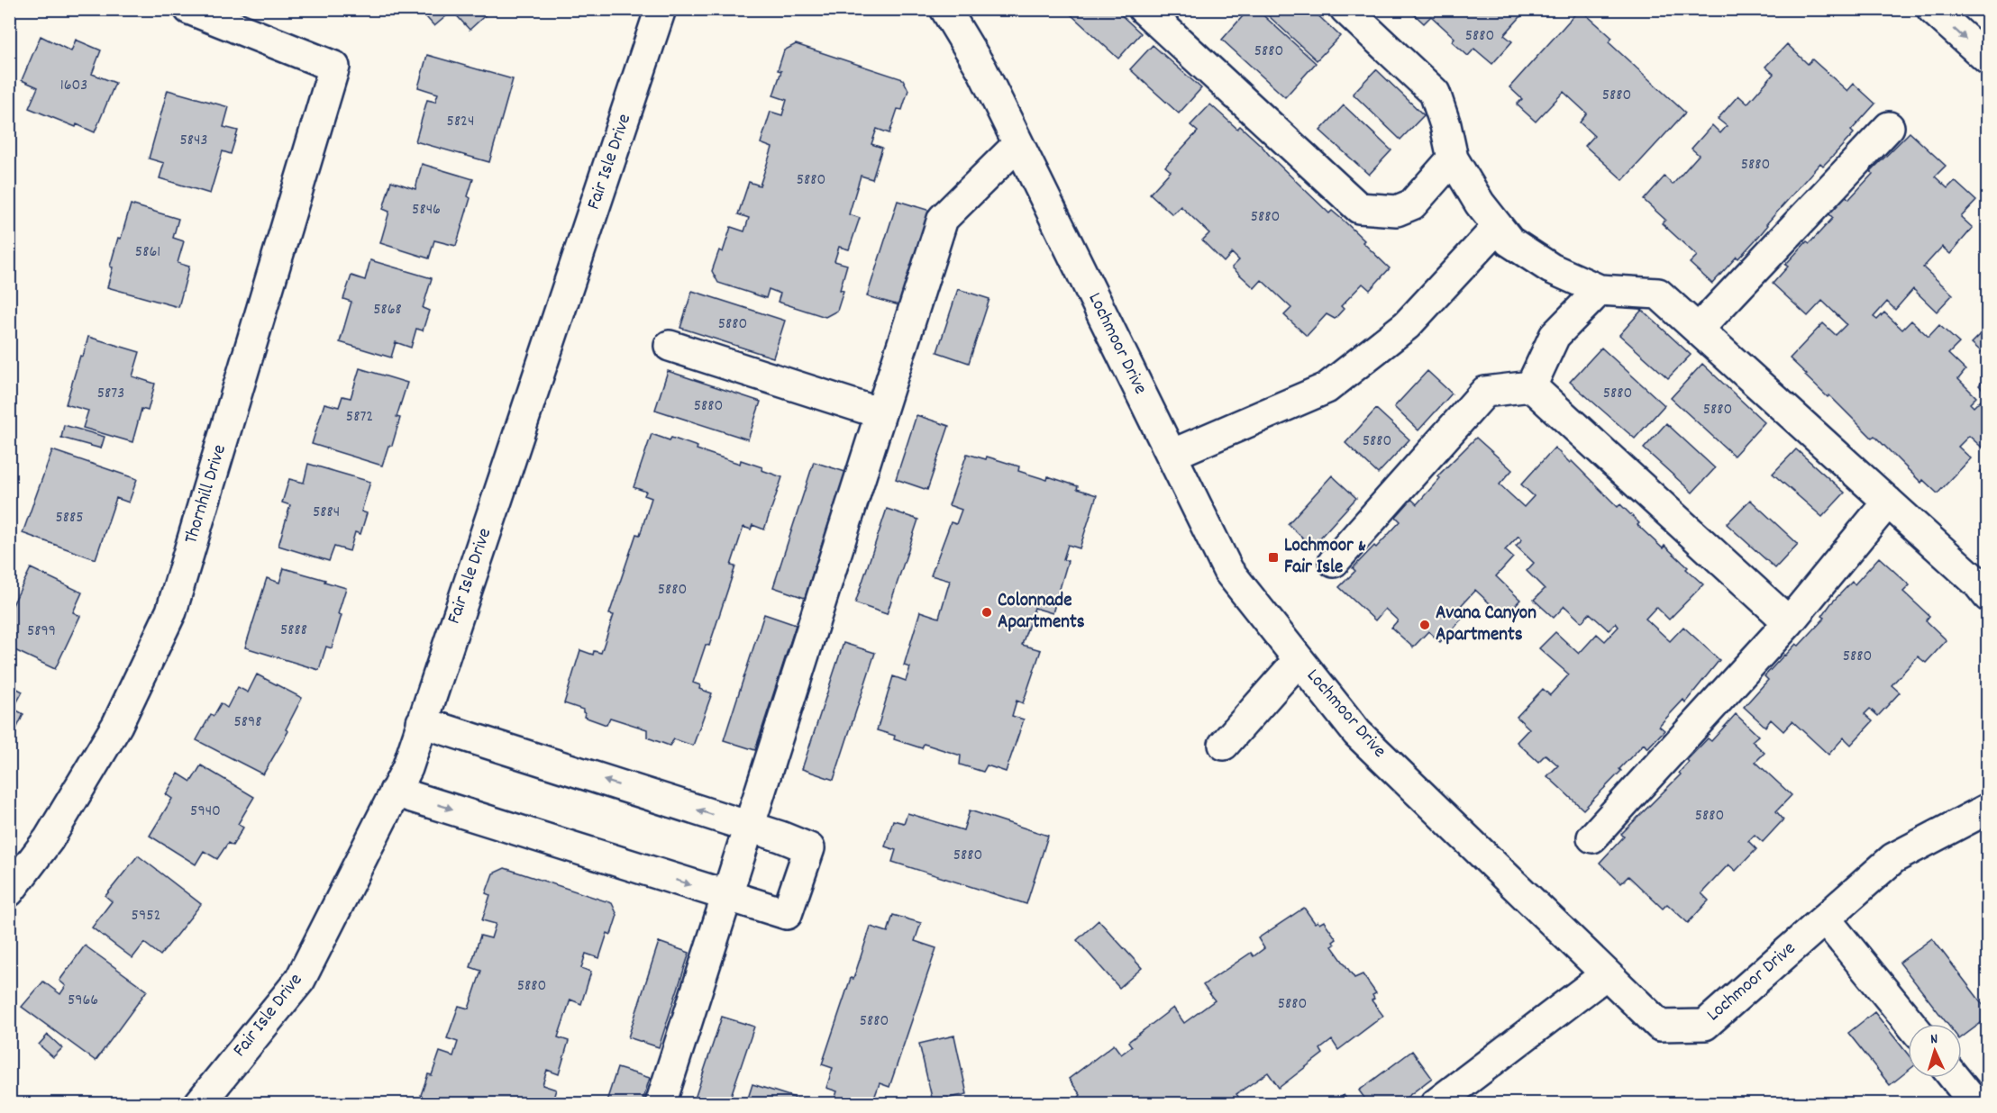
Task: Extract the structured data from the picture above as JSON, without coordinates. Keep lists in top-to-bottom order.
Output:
{
  "streets": {
    "street": ["Fair Isle Drive", "Lochmoor Drive", "Thornhill Drive"]
  },
  "places": {
    "transit": ["Lochmoor & Fair Isle"],
    "other": ["Colonnade Apartments", "Avana Canyon Apartments"]
  },
  "house_numbers": [
    "5880",
    "5880",
    "1603",
    "5880",
    "5824",
    "5843",
    "5880",
    "5880",
    "5846",
    "5880",
    "5861",
    "5868",
    "5880",
    "5873",
    "5880",
    "5880",
    "5880",
    "5872",
    "5880",
    "5884",
    "5885",
    "5880",
    "5888",
    "5899",
    "5880",
    "5898",
    "5940",
    "5880",
    "5880",
    "5952",
    "5880",
    "5966",
    "5880",
    "5880"
  ],
  "north": "top"
}
